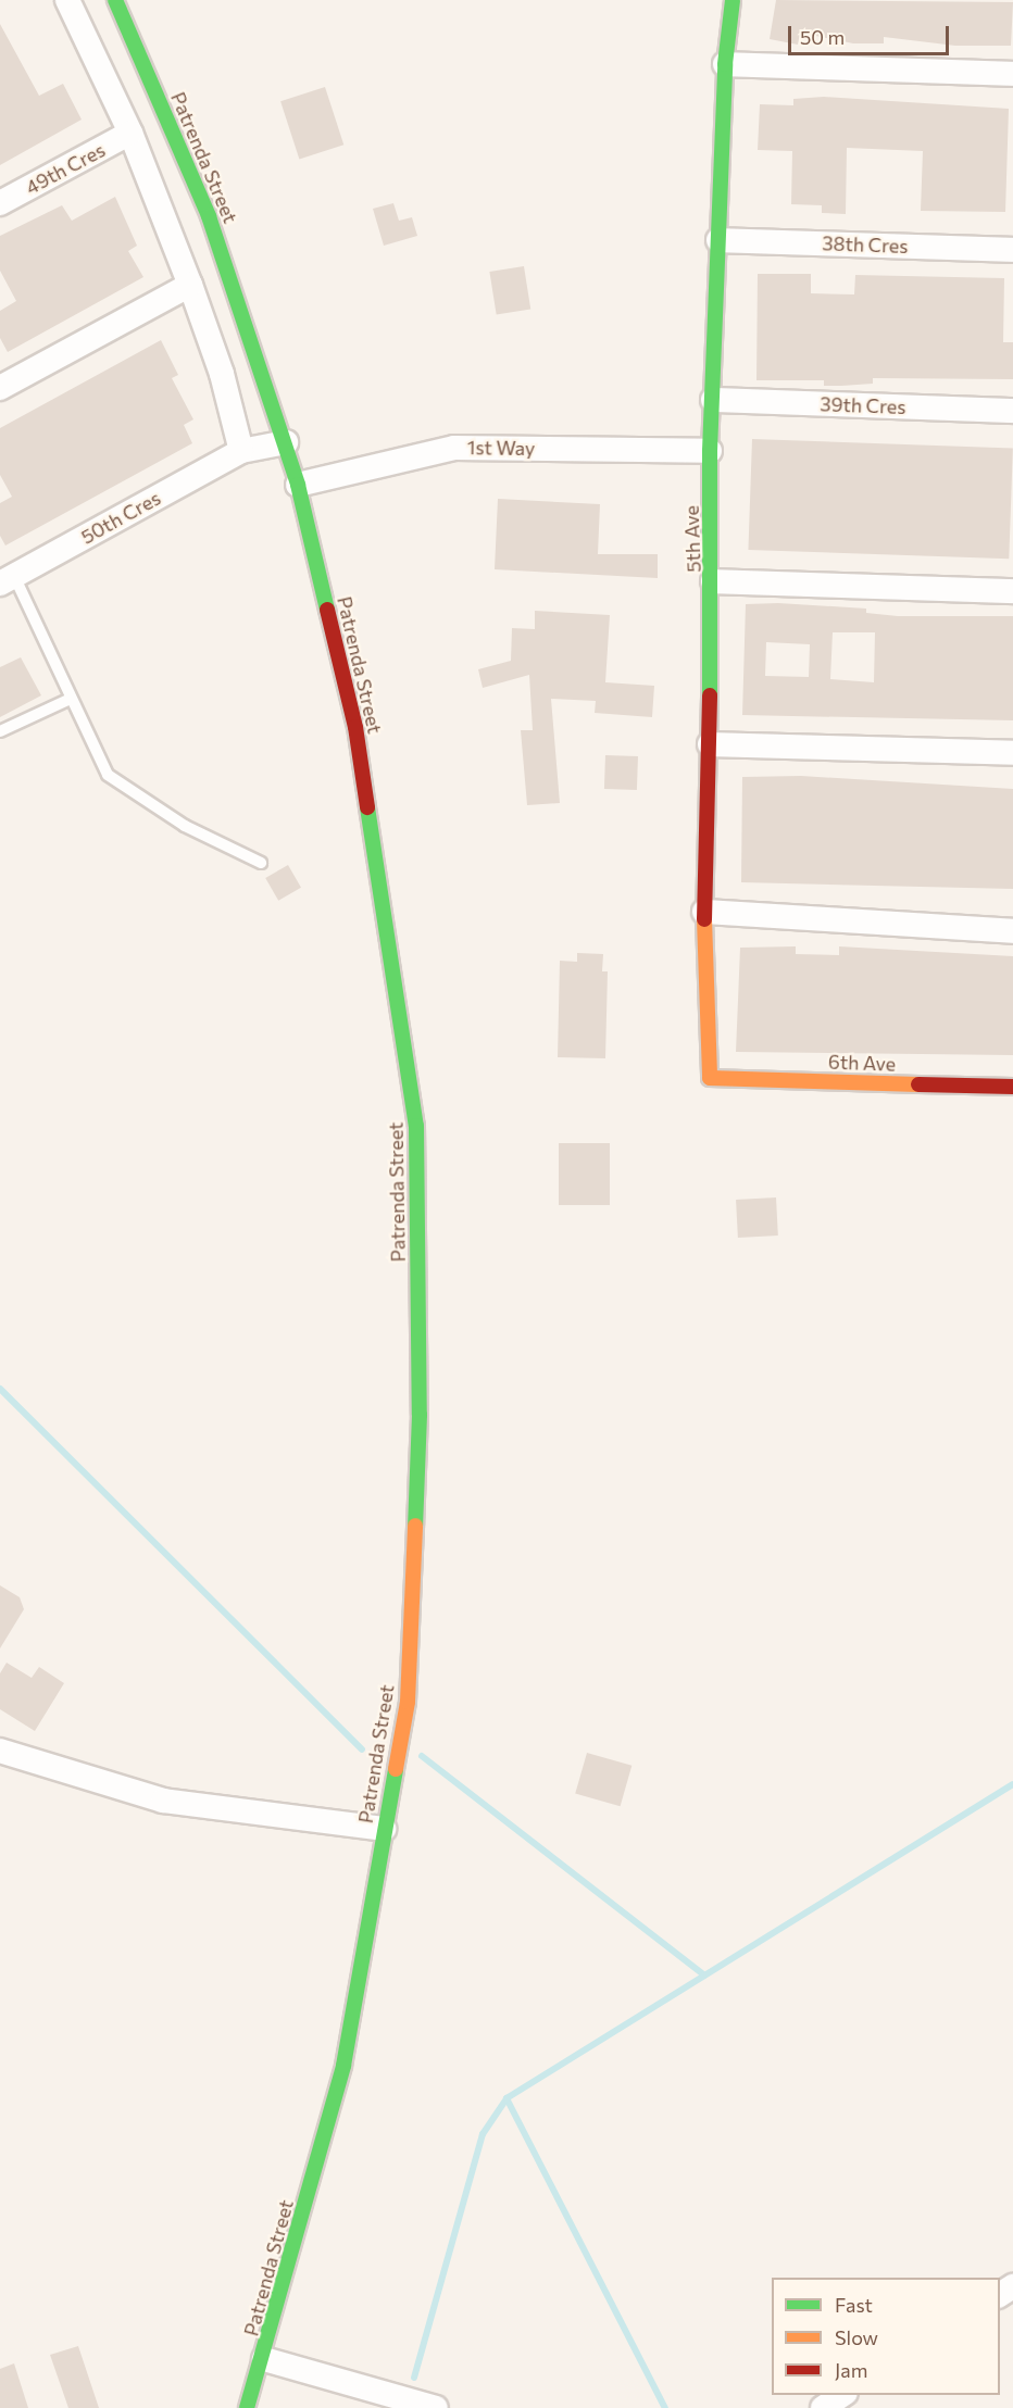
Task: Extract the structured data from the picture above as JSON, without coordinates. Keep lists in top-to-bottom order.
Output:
{
  "streets": {
    "street": [
      "Patrenda Street",
      "49th Cres",
      "38th Cres",
      "39th Cres",
      "1st Way",
      "50th Cres",
      "5th Ave",
      "6th Ave"
    ]
  },
  "crossings": [
    ["Patrenda Street", "1st Way"],
    ["Patrenda Street", "50th Cres"],
    ["38th Cres", "5th Ave"],
    ["39th Cres", "5th Ave"],
    ["1st Way", "5th Ave"],
    ["5th Ave", "6th Ave"]
  ],
  "legend": ["Fast", "Slow", "Jam"],
  "scale_bar": "50 m"
}
